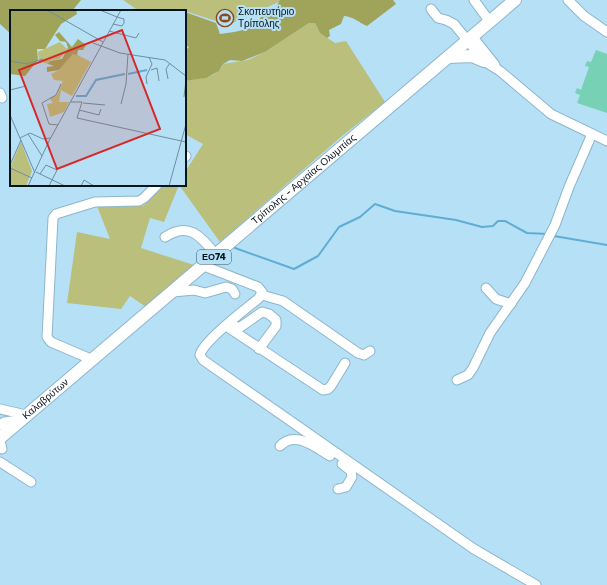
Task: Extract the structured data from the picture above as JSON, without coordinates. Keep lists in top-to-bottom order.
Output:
{
  "streets": {
    "main road": ["Τρίπολης - Αρχαίας Ολυμπίας", "ΕΟ74", "Καλαβρύτων"]
  },
  "crossings": [
    ["Τρίπολης - Αρχαίας Ολυμπίας", "Καλαβρύτων"]
  ],
  "places": {
    "sports": ["Σκοπευτήριο Τρίπολης"]
  }
}
